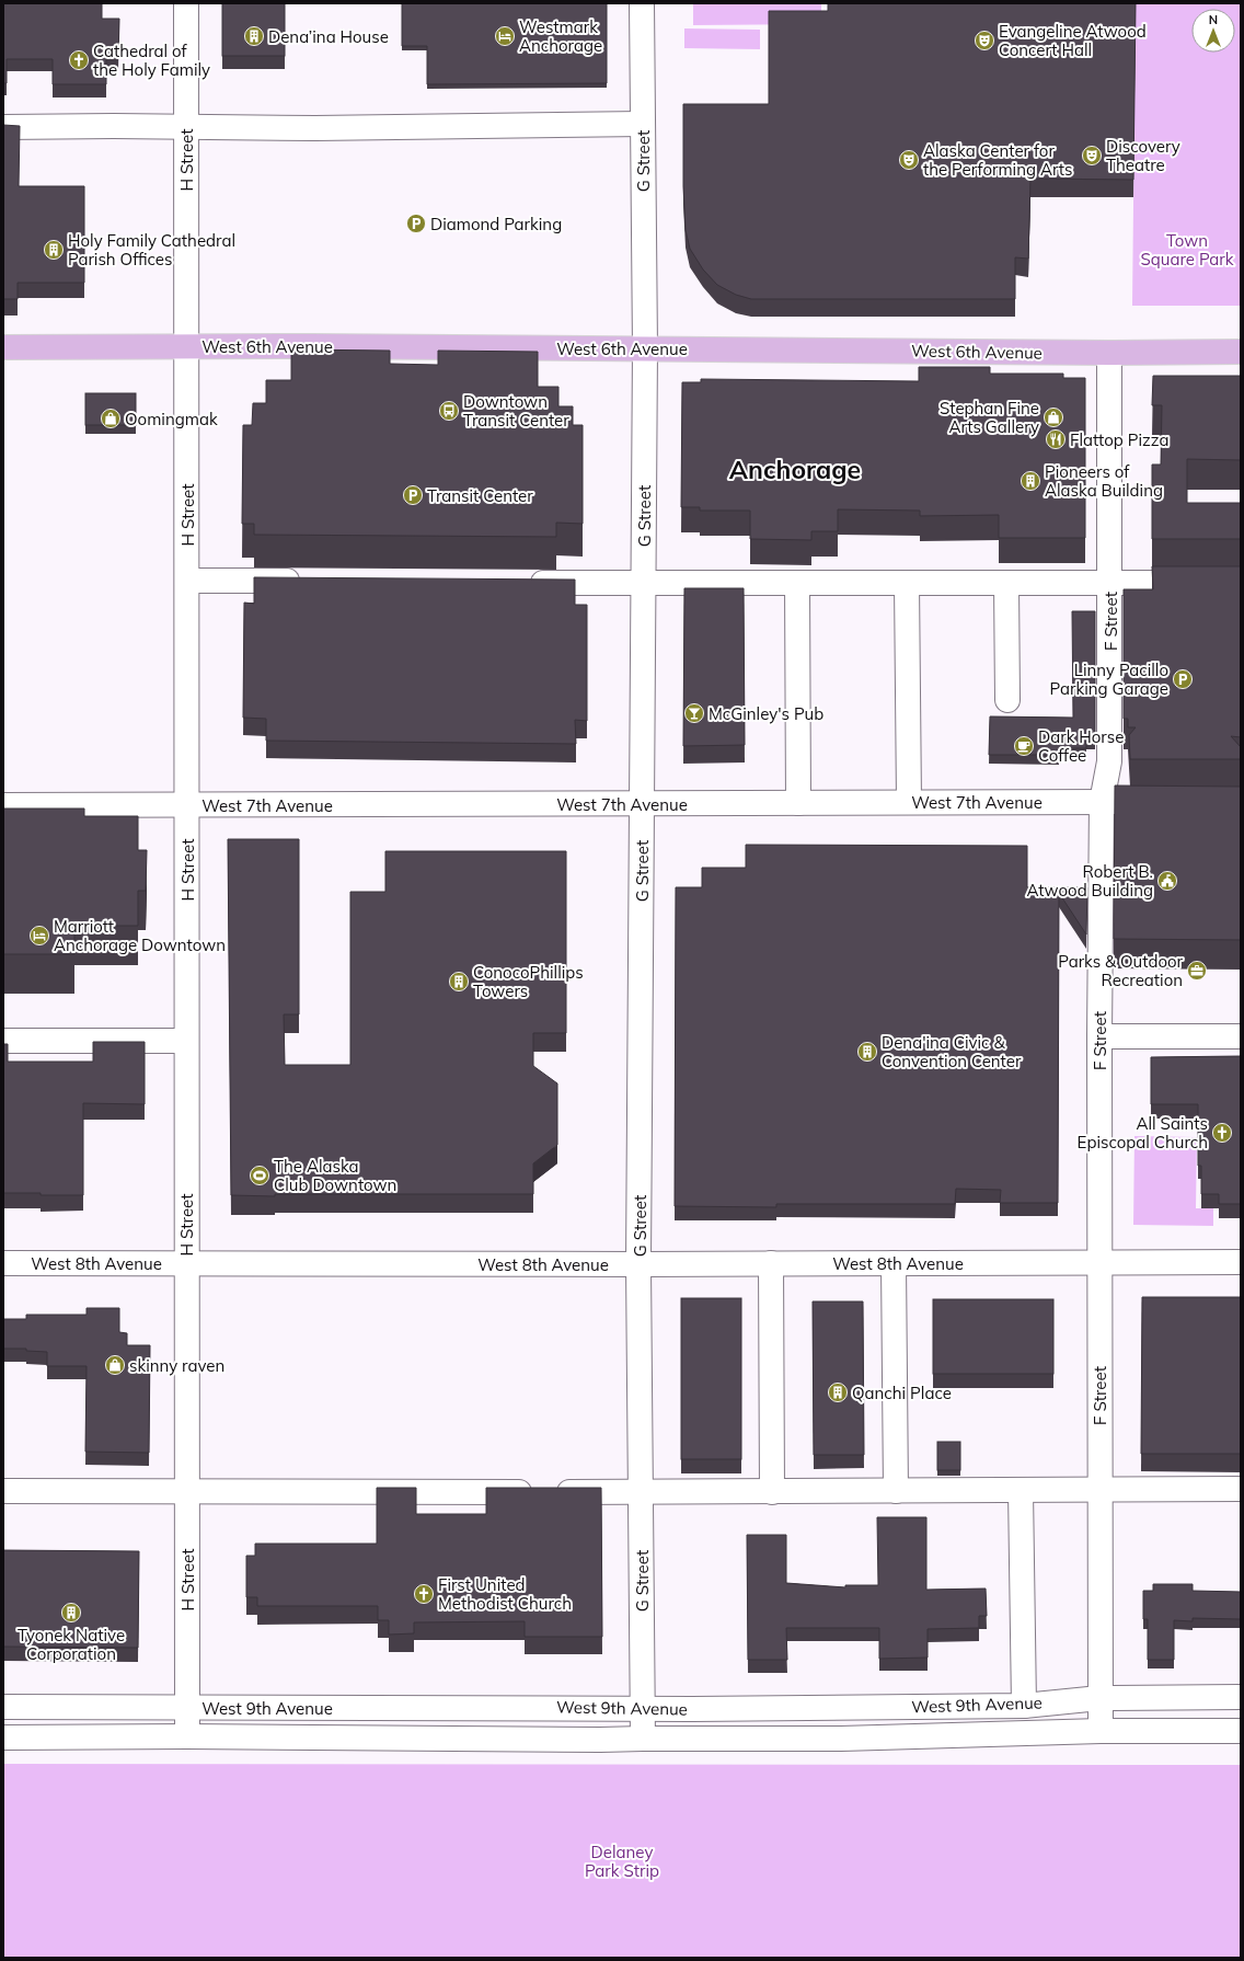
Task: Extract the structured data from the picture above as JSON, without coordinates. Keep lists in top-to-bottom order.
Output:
{
  "streets": {
    "main road": ["West 6th Avenue"],
    "street": [
      "H Street",
      "G Street",
      "F Street",
      "West 7th Avenue",
      "West 8th Avenue",
      "West 9th Avenue"
    ]
  },
  "crossings": [
    ["H Street", "West 6th Avenue"],
    ["H Street", "West 7th Avenue"],
    ["H Street", "West 8th Avenue"],
    ["H Street", "West 9th Avenue"],
    ["G Street", "West 6th Avenue"],
    ["G Street", "West 7th Avenue"],
    ["G Street", "West 8th Avenue"],
    ["G Street", "West 9th Avenue"],
    ["West 6th Avenue", "F Street"],
    ["F Street", "West 7th Avenue"],
    ["F Street", "West 8th Avenue"],
    ["F Street", "West 9th Avenue"]
  ],
  "districts": ["Anchorage"],
  "parks": ["Town Square Park", "Delaney Park Strip"],
  "places": {
    "building": [
      "Dena’ina House",
      "Holy Family Cathedral Parish Offices",
      "Pioneers of Alaska Building",
      "ConocoPhillips Towers",
      "Dena'ina Civic & Convention Center",
      "Qanchi Place",
      "Tyonek Native Corporation"
    ],
    "hotel": ["Westmark Anchorage", "Marriott Anchorage Downtown"],
    "theatre": ["Evangeline Atwood Concert Hall", "Discovery Theatre", "Alaska Center for the Performing Arts"],
    "church": ["Cathedral of the Holy Family", "All Saints Episcopal Church", "First United Methodist Church"],
    "parking": ["Diamond Parking", "Transit Center", "Linny Pacillo Parking Garage"],
    "bus stop": ["Downtown Transit Center"],
    "shop": ["Stephan Fine Arts Gallery", "Oomingmak", "skinny raven"],
    "restaurant": ["Flattop Pizza"],
    "bar": ["McGinley's Pub"],
    "cafe": ["Dark Horse Coffee"],
    "public building": ["Robert B. Atwood Building"],
    "office": ["Parks & Outdoor Recreation"],
    "sports": ["The Alaska Club Downtown"]
  },
  "north": "top"
}
